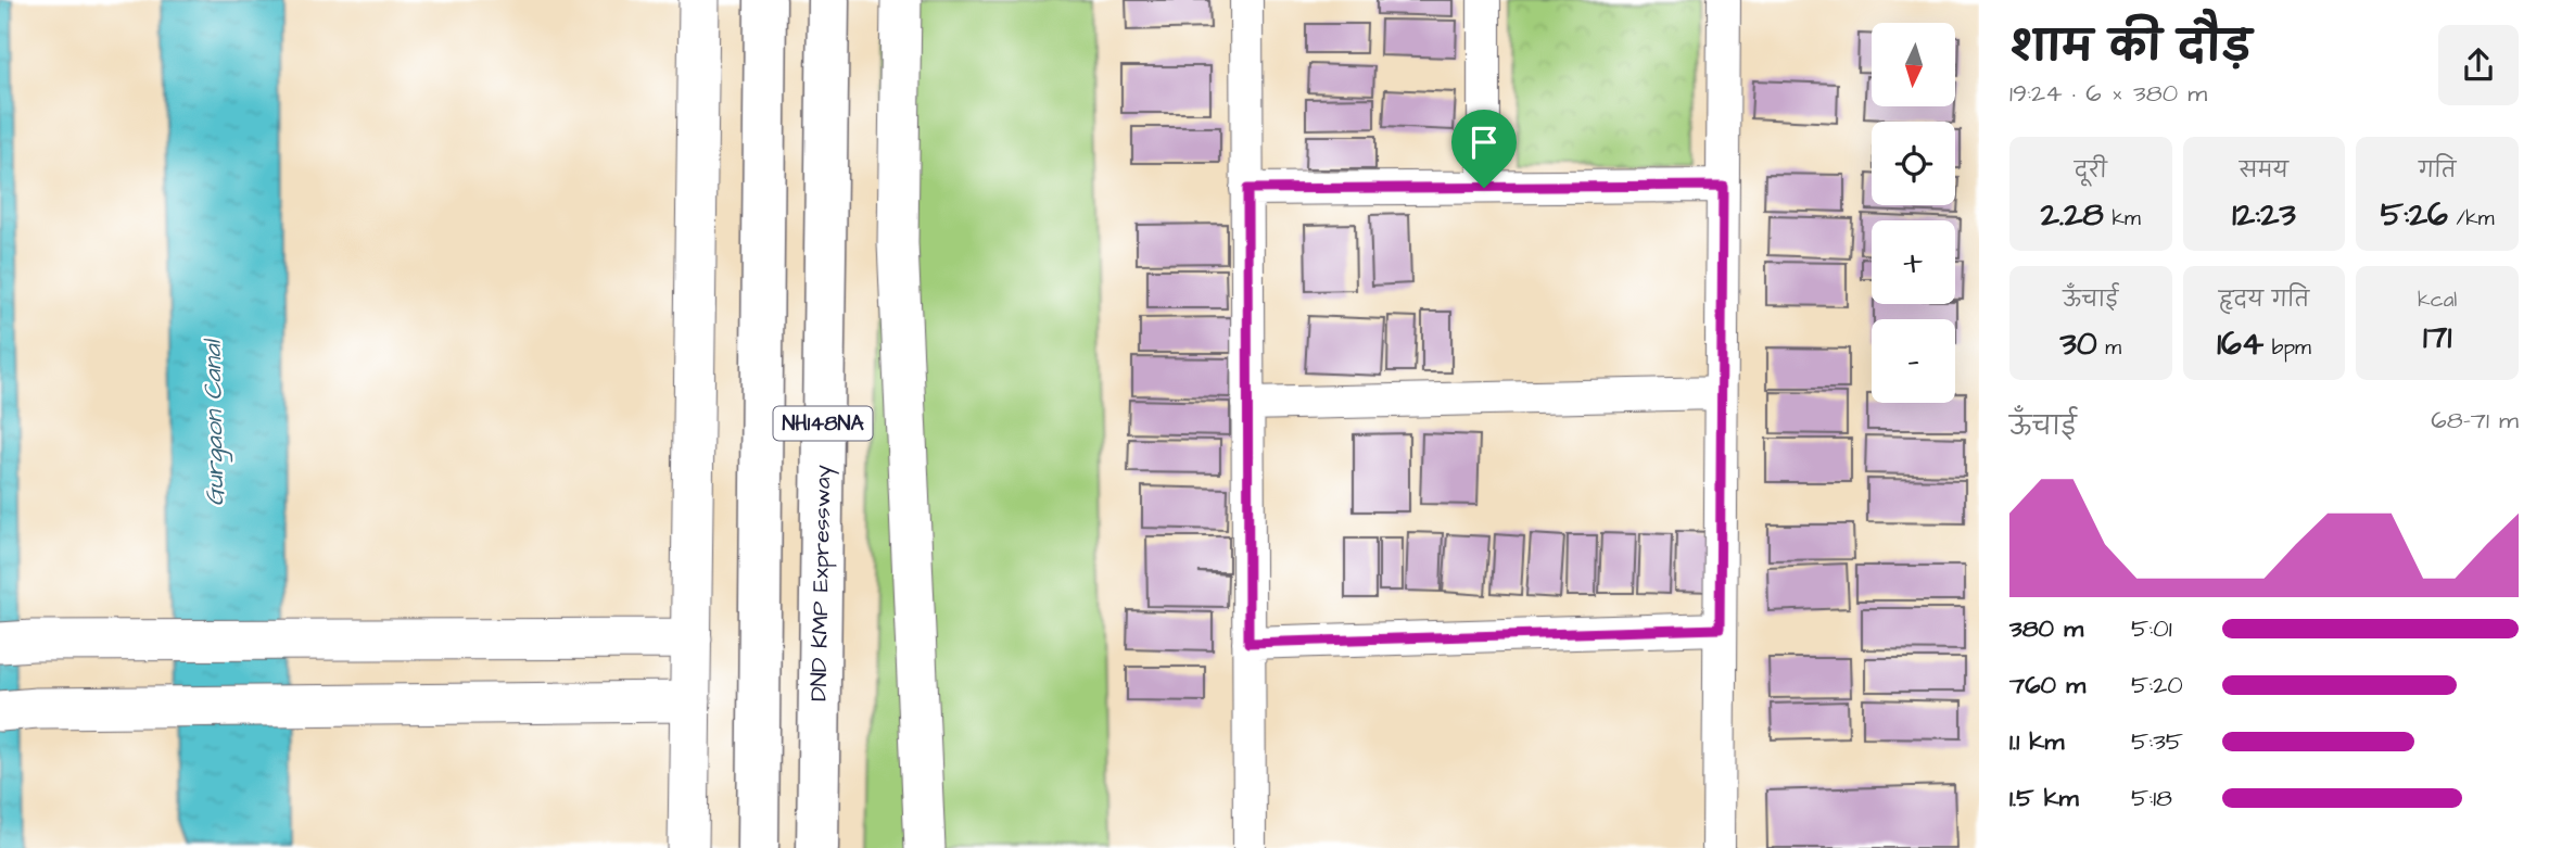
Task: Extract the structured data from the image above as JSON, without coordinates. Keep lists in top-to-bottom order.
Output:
{
  "streets": {
    "highway": ["NH148NA", "DND KMP Expressway"]
  },
  "water": ["Gurgaon Canal"],
  "north": "bottom",
  "page": {
    "heading": ["शाम की दौड़", "19:24 · 6 × 380 m"],
    "map_buttons": ["+", "−"],
    "stats": [
      ["दूरी", "2.28 km"],
      ["समय", "12:23"],
      ["गति", "5:26 /km"],
      ["ऊँचाई", "30 m"],
      ["हृदय गति", "164 bpm"],
      ["kcal", "171"]
    ],
    "chart": ["ऊँचाई", "68–71 m"],
    "list": [
      {
        "name": "380 m",
        "note": "5:01"
      },
      {
        "name": "760 m",
        "note": "5:20"
      },
      {
        "name": "1.1 km",
        "note": "5:35"
      },
      {
        "name": "1.5 km",
        "note": "5:18"
      }
    ]
  }
}
